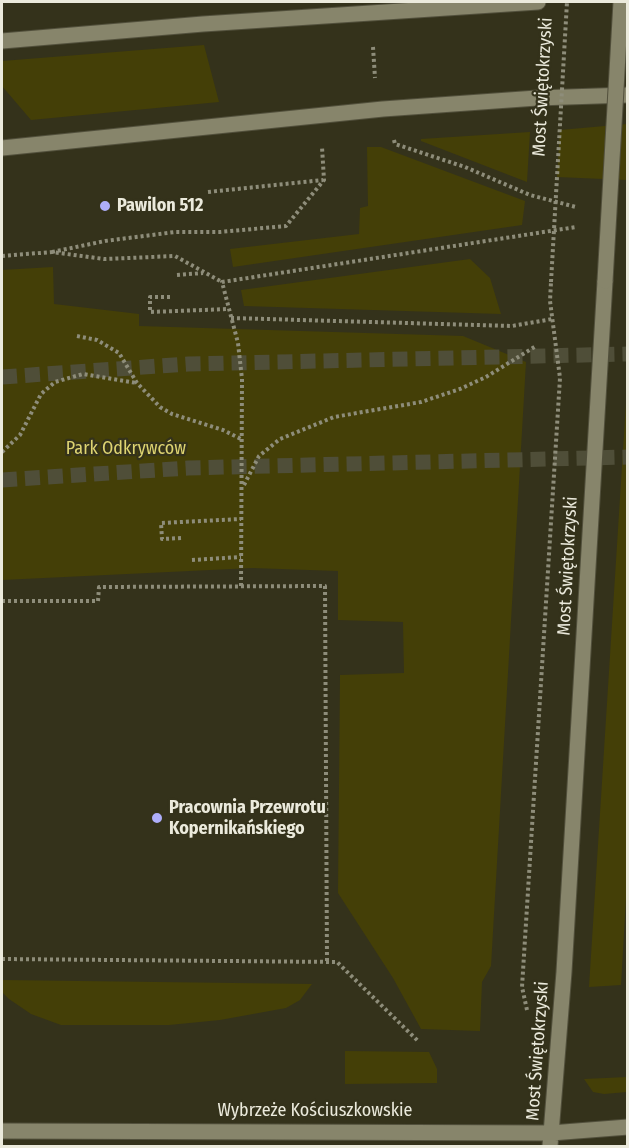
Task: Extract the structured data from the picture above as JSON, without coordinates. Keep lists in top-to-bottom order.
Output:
{
  "streets": {
    "street": ["Most Świętokrzyski", "Wybrzeże Kościuszkowskie"]
  },
  "crossings": [
    ["Most Świętokrzyski", "Wybrzeże Kościuszkowskie"]
  ],
  "parks": ["Park Odkrywców"],
  "places": ["Pawilon 512", "Pracownia Przewrotu Kopernikańskiego"]
}
